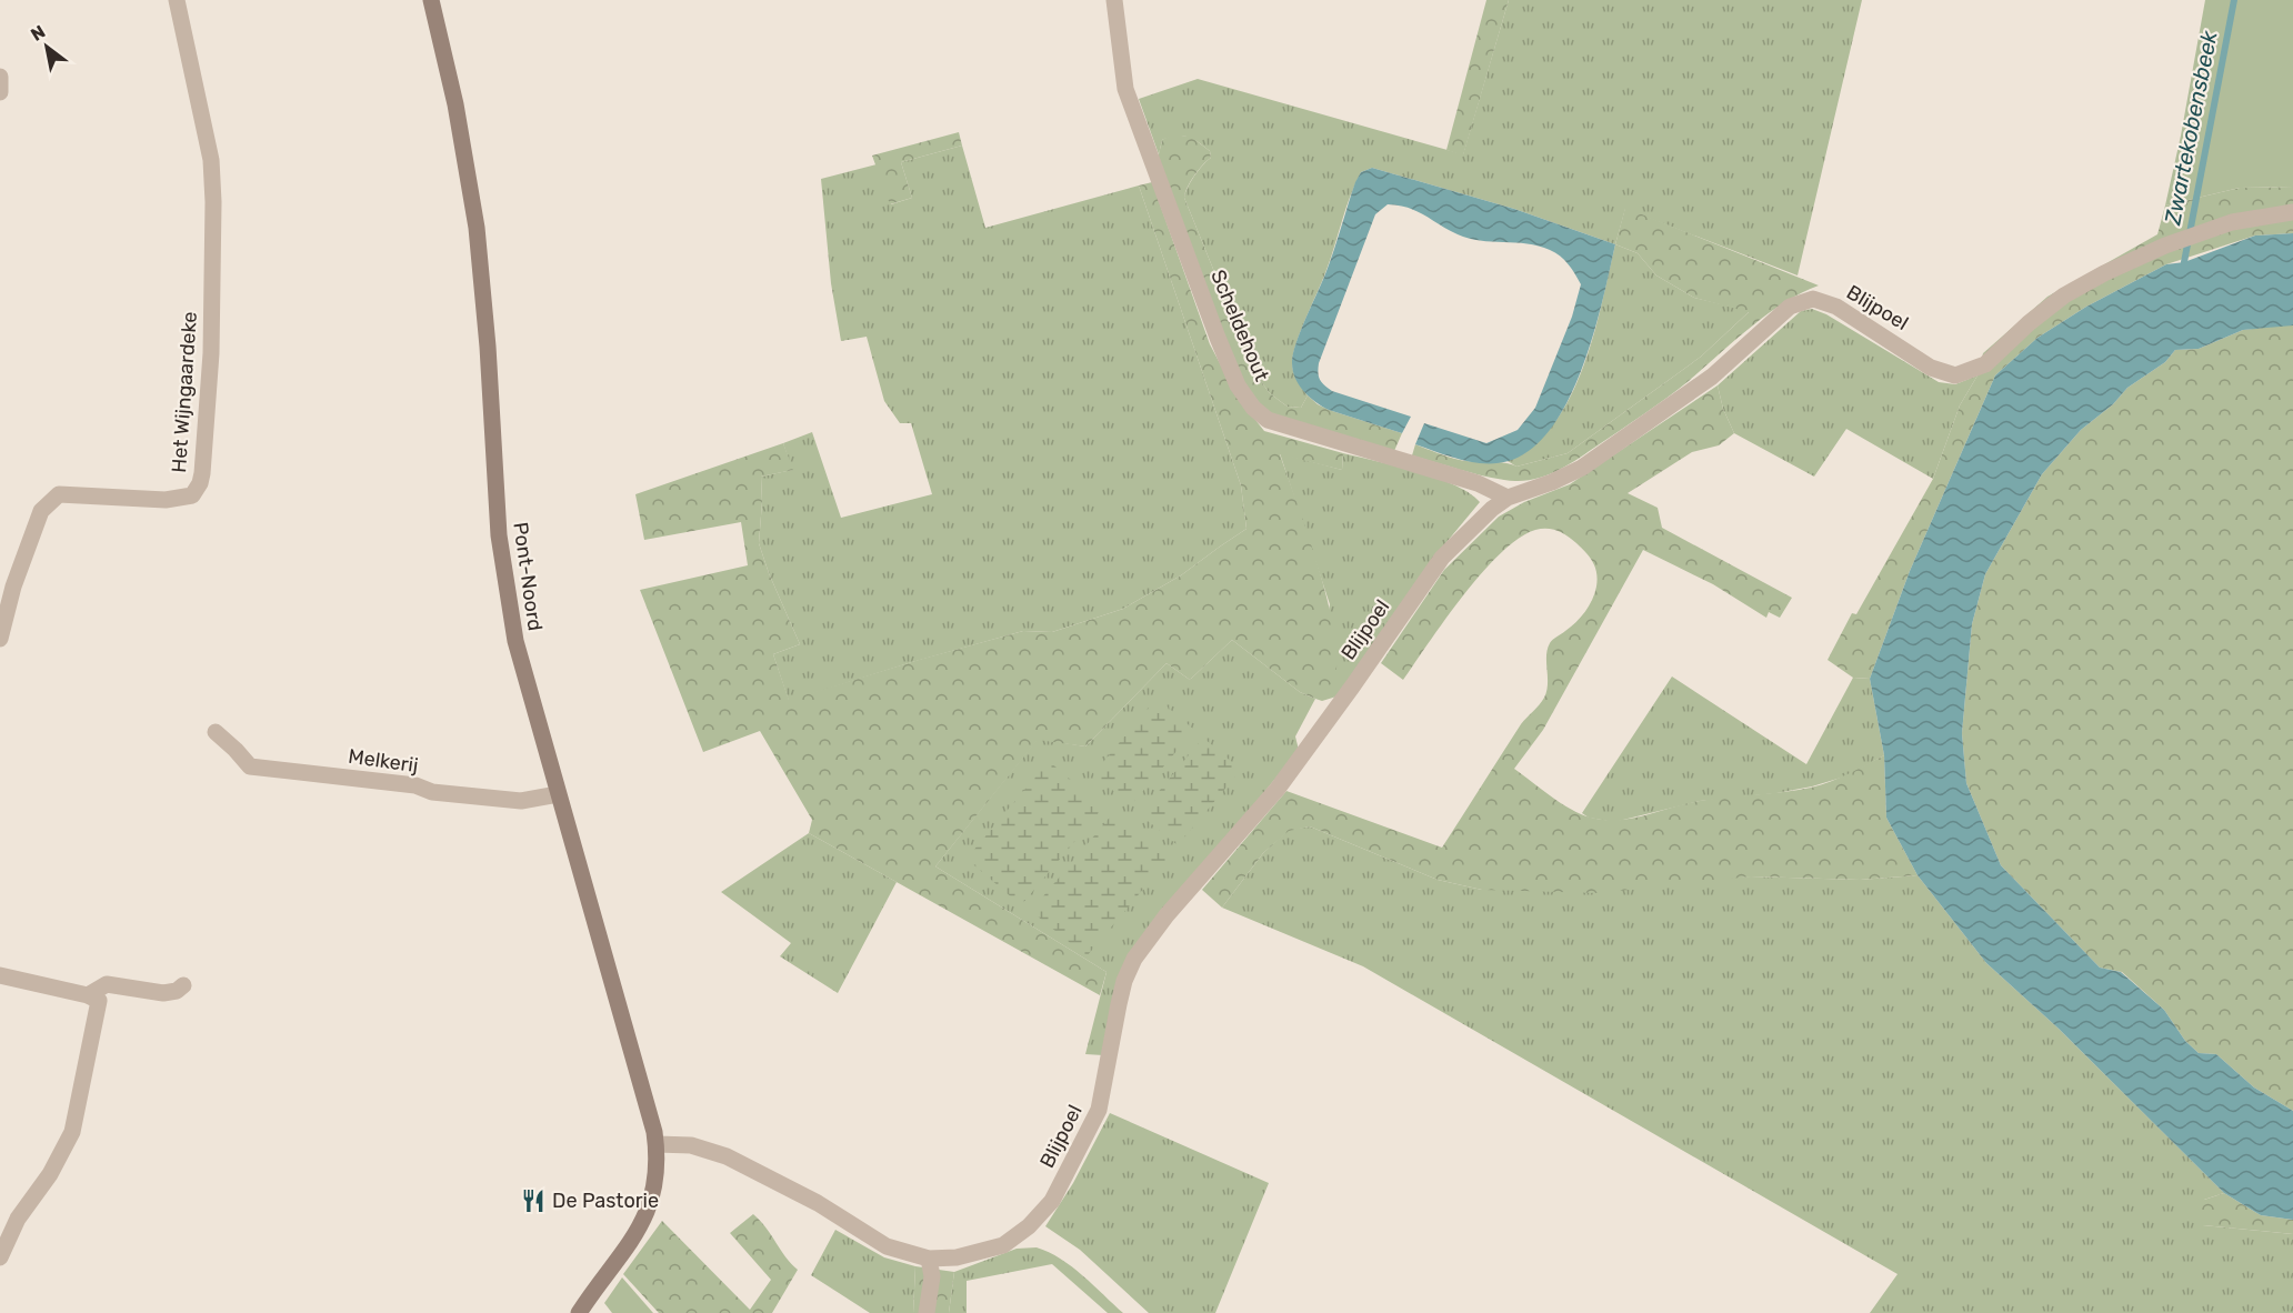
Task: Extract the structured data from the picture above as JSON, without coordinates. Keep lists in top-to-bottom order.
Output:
{
  "streets": {
    "street": [
      "Blijpoel",
      "Scheldehout",
      "Het Wijngaardeke",
      "Pont-Noord",
      "Melkerij"
    ]
  },
  "crossings": [
    ["Blijpoel", "Scheldehout"],
    ["Blijpoel", "Pont-Noord"],
    ["Pont-Noord", "Melkerij"]
  ],
  "water": ["Zwartekobensbeek"],
  "places": {
    "restaurant": ["De Pastorie"]
  },
  "north": "top left"
}
